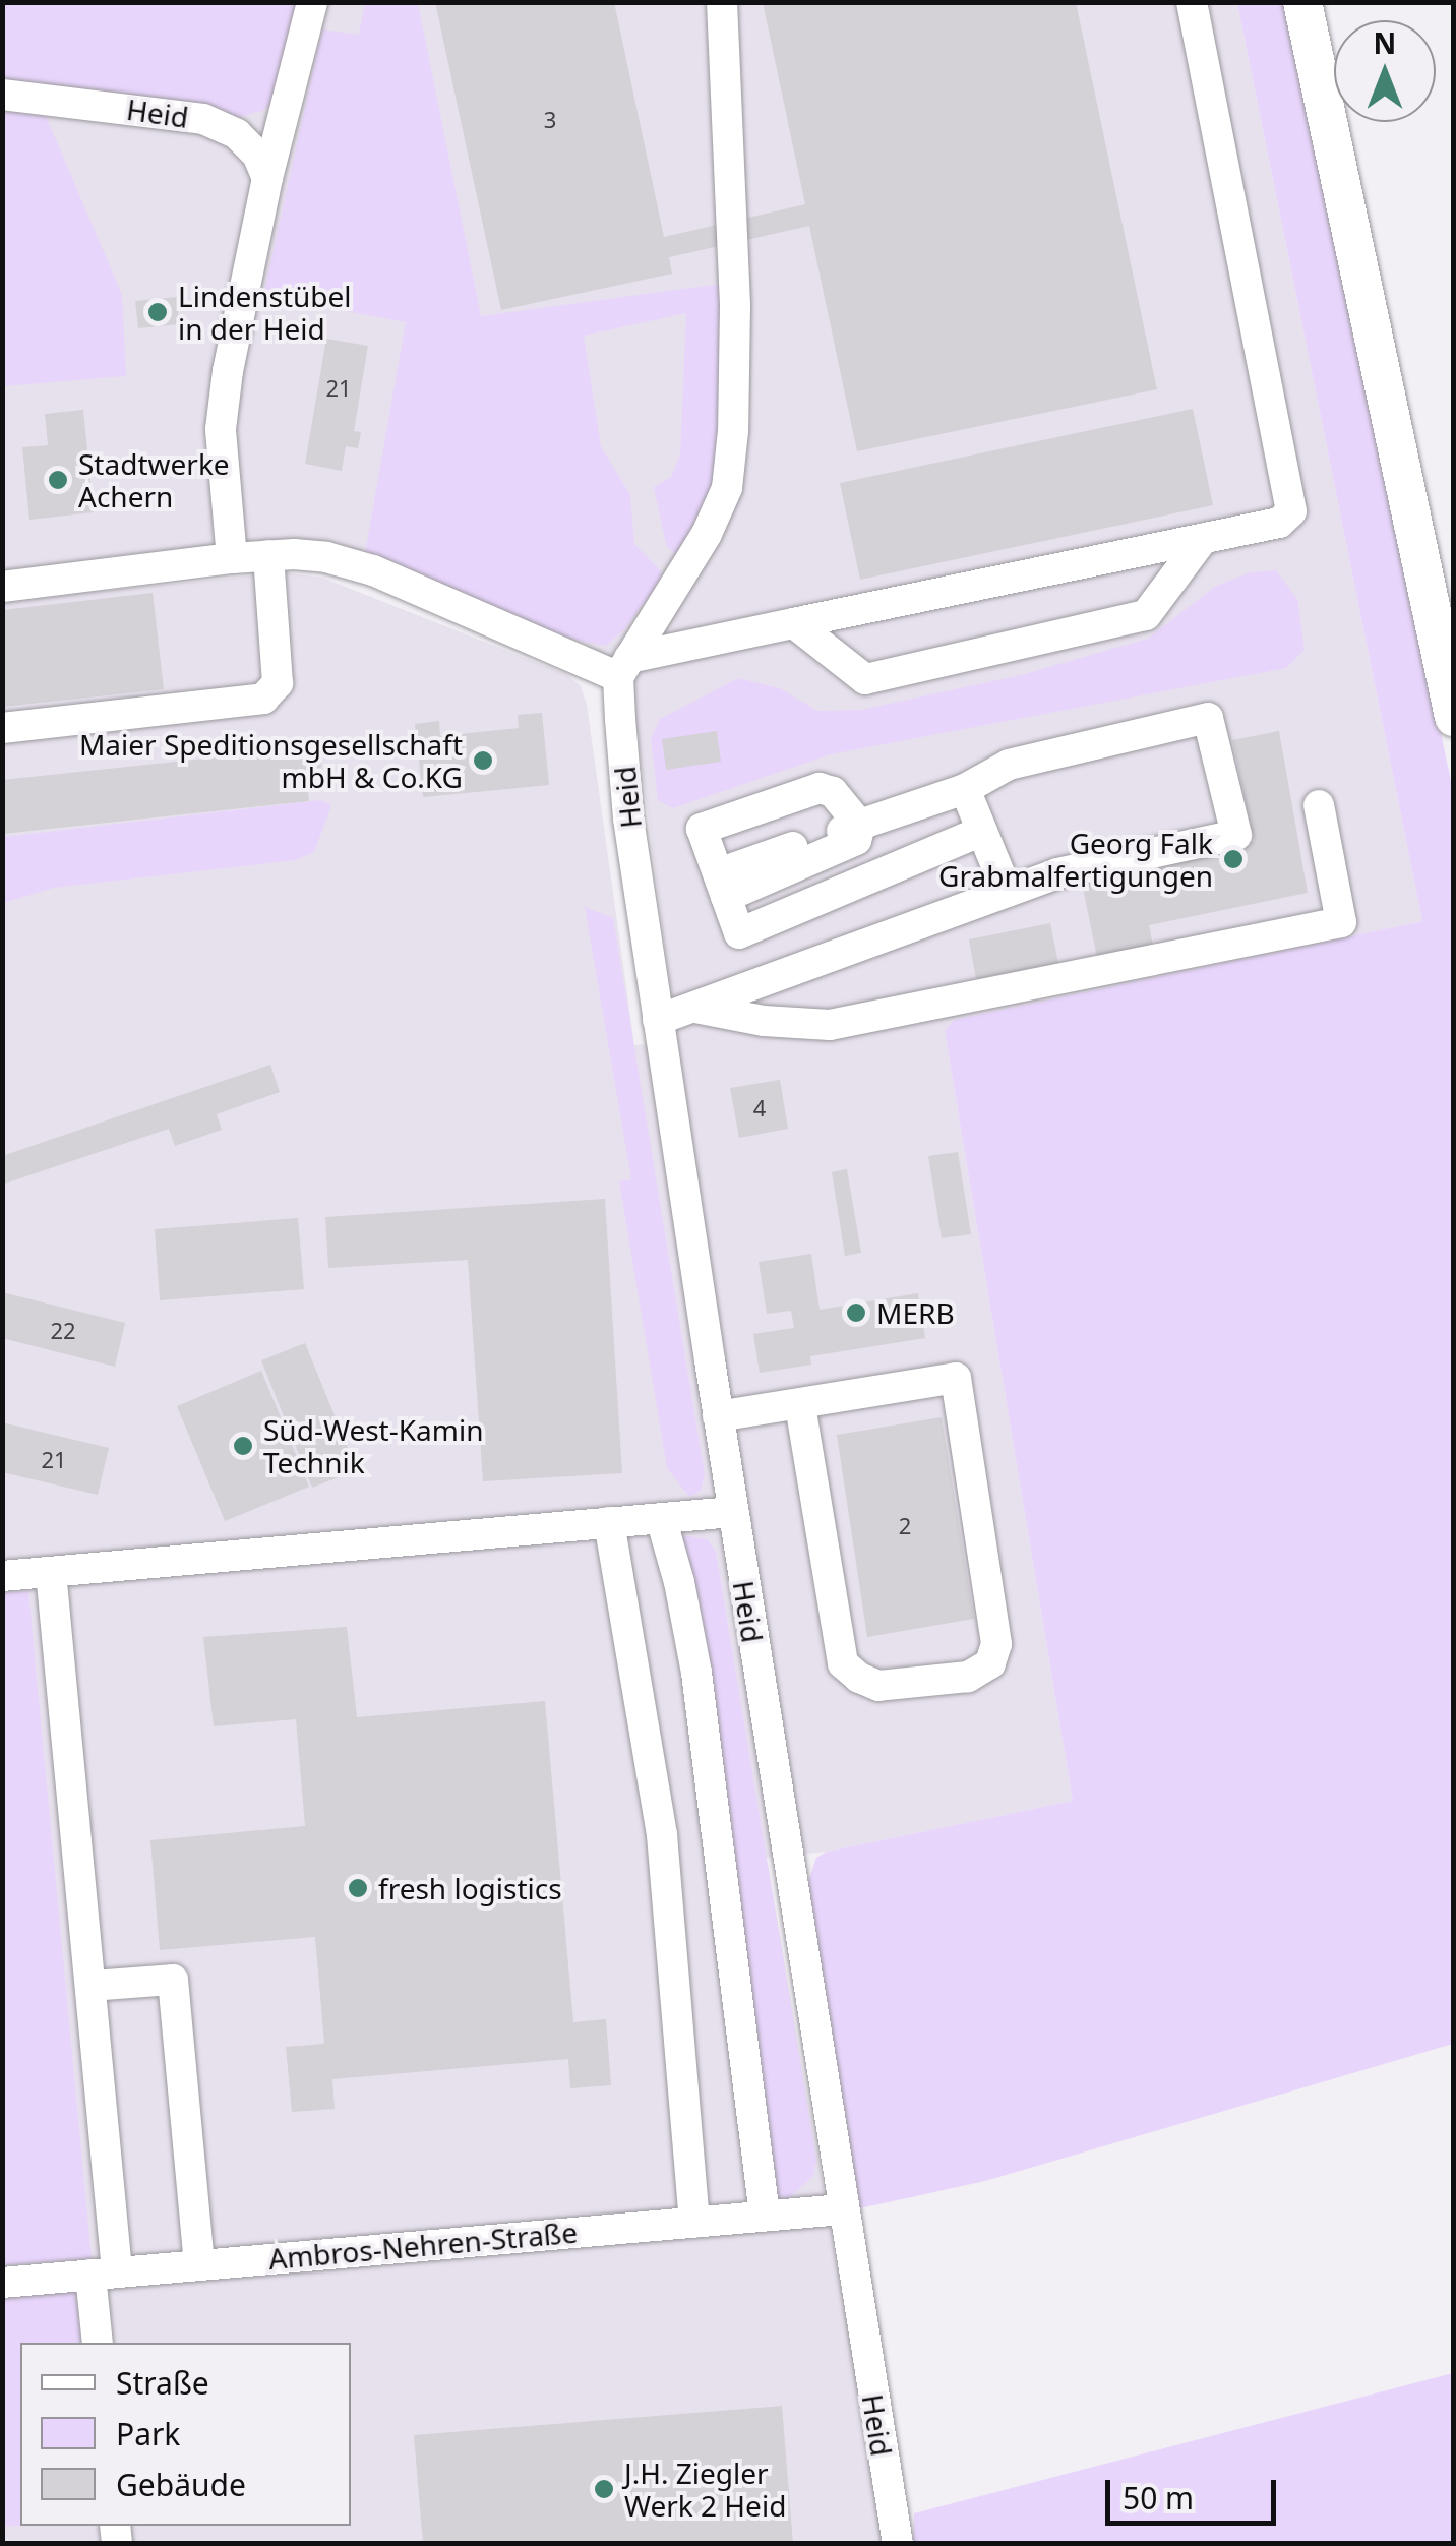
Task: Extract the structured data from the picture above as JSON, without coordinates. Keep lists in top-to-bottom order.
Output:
{
  "streets": {
    "street": ["Heid", "Ambros-Nehren-Straße"]
  },
  "crossings": [
    ["Heid", "Ambros-Nehren-Straße"]
  ],
  "places": [
    "Lindenstübel in der Heid",
    "Stadtwerke Achern",
    "Maier Speditionsgesellschaft mbH & Co.KG",
    "Georg Falk Grabmalfertigungen",
    "MERB",
    "Süd-West-Kamin Technik",
    "fresh logistics",
    "J.H. Ziegler Werk 2 Heid"
  ],
  "house_numbers": [
    "3",
    "21",
    "4",
    "22",
    "21",
    "2"
  ],
  "legend": ["Straße", "Park", "Gebäude"],
  "scale_bar": "50 m",
  "north": "top"
}
